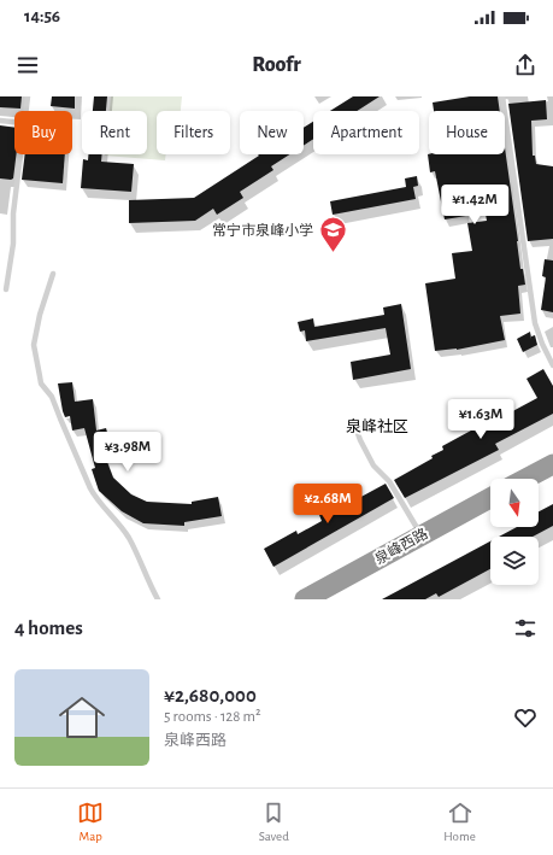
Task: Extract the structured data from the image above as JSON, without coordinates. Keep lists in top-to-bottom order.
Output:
{
  "streets": {
    "highway": ["泉峰西路"]
  },
  "districts": ["泉峰社区"],
  "places": {
    "school or university": ["常宁市泉峰小学"]
  },
  "north": "bottom",
  "page": {
    "status": "14:56",
    "header": "Roofr",
    "chip": [
      "Buy",
      "Rent",
      "Filters",
      "New",
      "Apartment",
      "House"
    ],
    "price": [
      "¥1.42M",
      "¥1.63M",
      "¥3.98M",
      "¥2.68M"
    ],
    "heading": "4 homes",
    "list": [
      {
        "name": "¥2,680,000",
        "note": "5 rooms · 128 m² · 泉峰西路"
      }
    ],
    "tabs": ["Map", "Saved", "Home"]
  }
}
